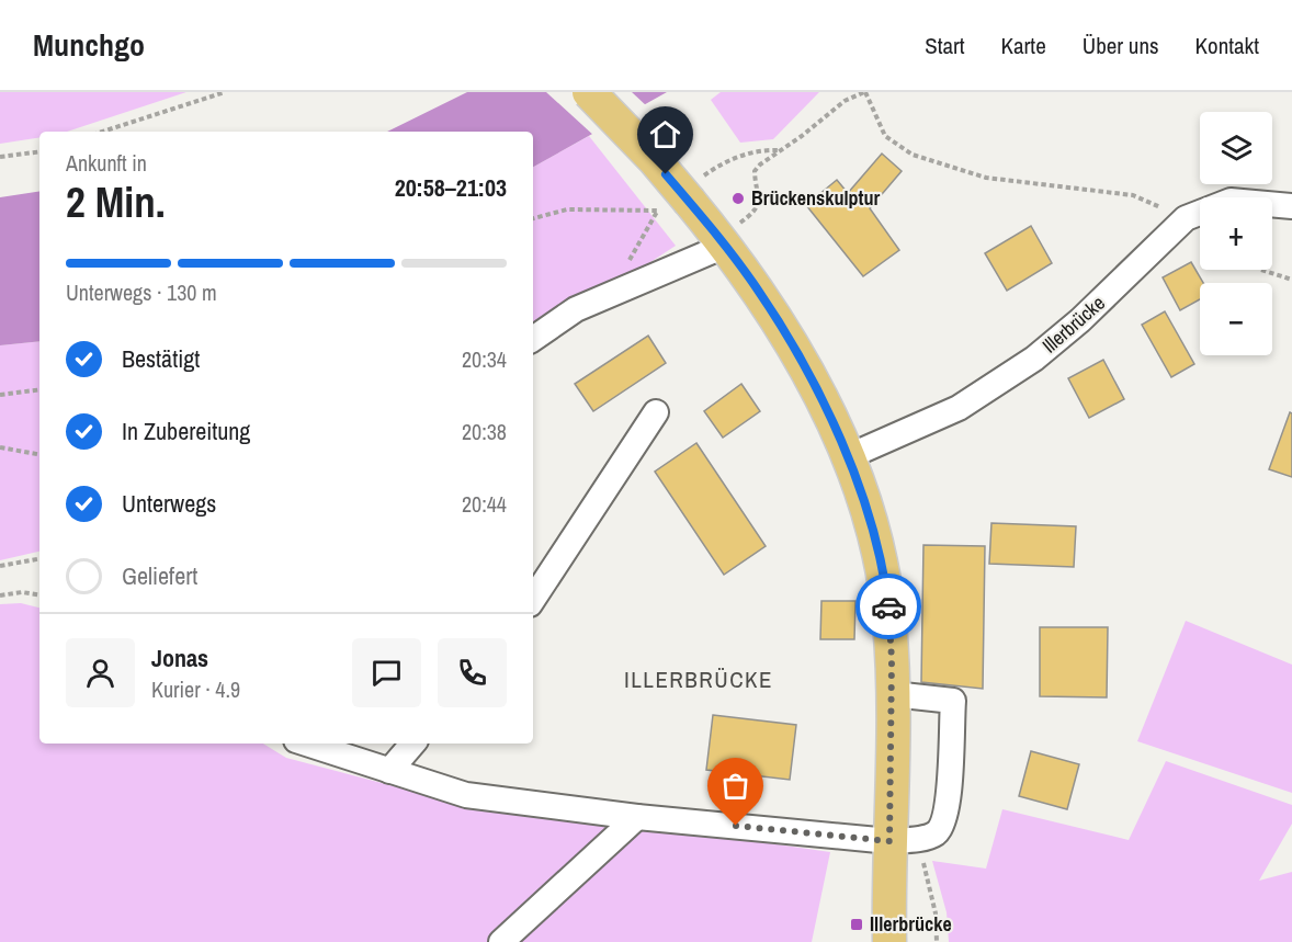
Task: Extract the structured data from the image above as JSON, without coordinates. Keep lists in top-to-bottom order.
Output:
{
  "streets": {
    "street": ["Illerbrücke"]
  },
  "districts": ["ILLERBRÜCKE"],
  "places": {
    "other": ["Brückenskulptur"],
    "transit": ["Illerbrücke"]
  },
  "page": {
    "header": "Munchgo",
    "nav": [
      "Start",
      "Karte",
      "Über uns",
      "Kontakt"
    ],
    "map_buttons": ["+", "−"],
    "heading": ["2 Min.", "Ankunft in", "20:58–21:03"],
    "panel": ["Jonas", "Kurier · 4.9"],
    "bar": "Unterwegs · 130 m",
    "list": [
      ["Bestätigt", "20:34"],
      ["In Zubereitung", "20:38"],
      ["Unterwegs", "20:44"],
      "Geliefert"
    ]
  }
}
